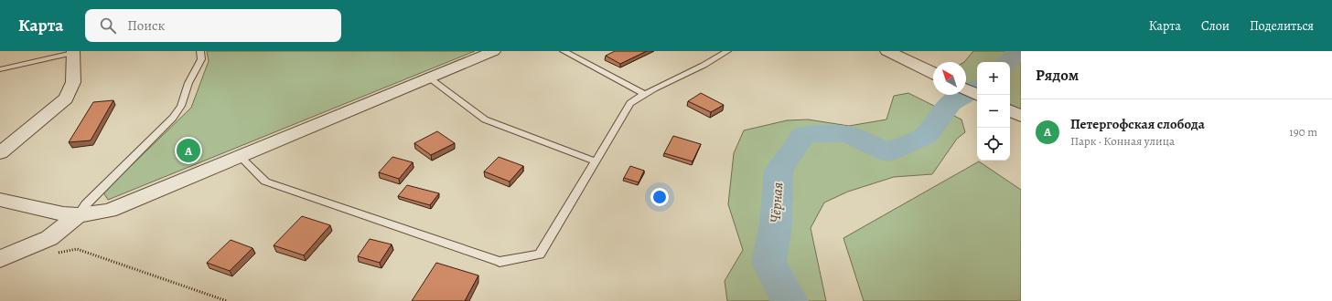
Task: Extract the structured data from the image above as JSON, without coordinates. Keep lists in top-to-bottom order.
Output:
{
  "water": ["Чёрная"],
  "north": "top left",
  "page": {
    "header": "Карта",
    "search": "Поиск",
    "nav": ["Карта", "Слои", "Поделиться"],
    "heading": "Рядом",
    "map_buttons": ["+", "−"],
    "list": [
      {
        "mark": "A",
        "name": "Петергофская слобода",
        "note": "Парк · Конная улица",
        "value": "190 m"
      }
    ],
    "pins": "A"
  }
}
